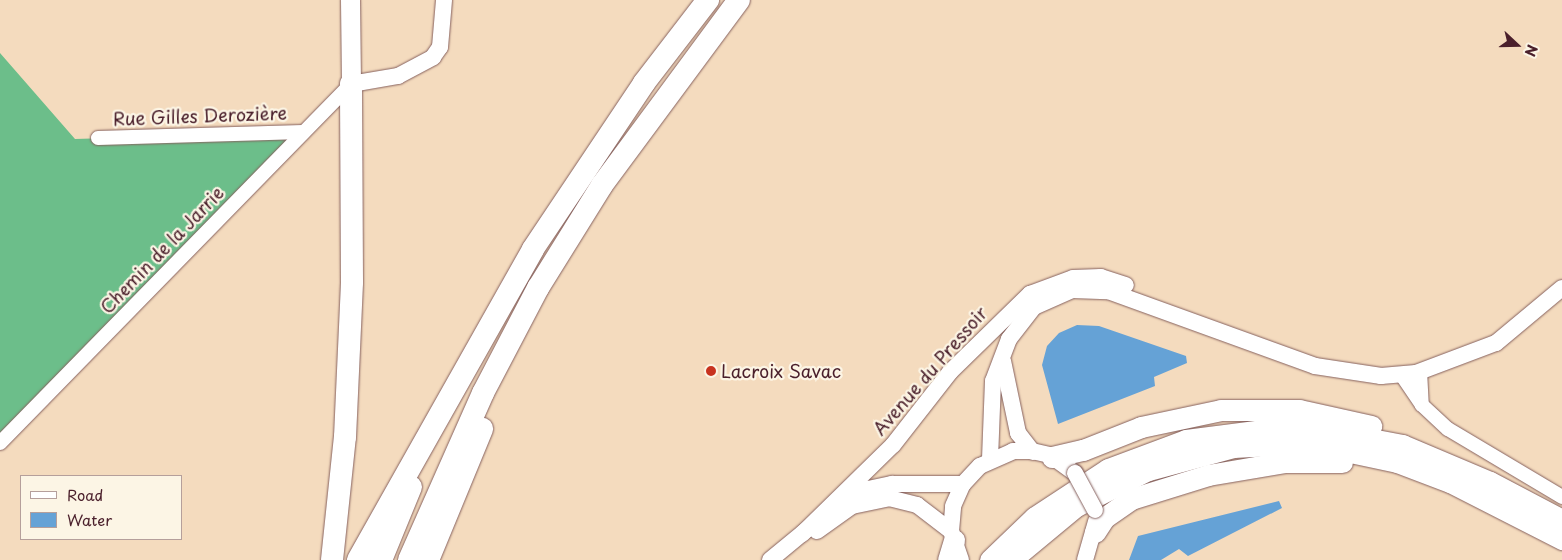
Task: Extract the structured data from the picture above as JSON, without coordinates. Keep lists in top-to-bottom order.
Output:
{
  "streets": {
    "street": ["Rue Gilles Derozière", "Chemin de la Jarrie", "Avenue du Pressoir"]
  },
  "crossings": [
    ["Rue Gilles Derozière", "Chemin de la Jarrie"]
  ],
  "places": ["Lacroix Savac"],
  "legend": ["Road", "Water"],
  "north": "right"
}
